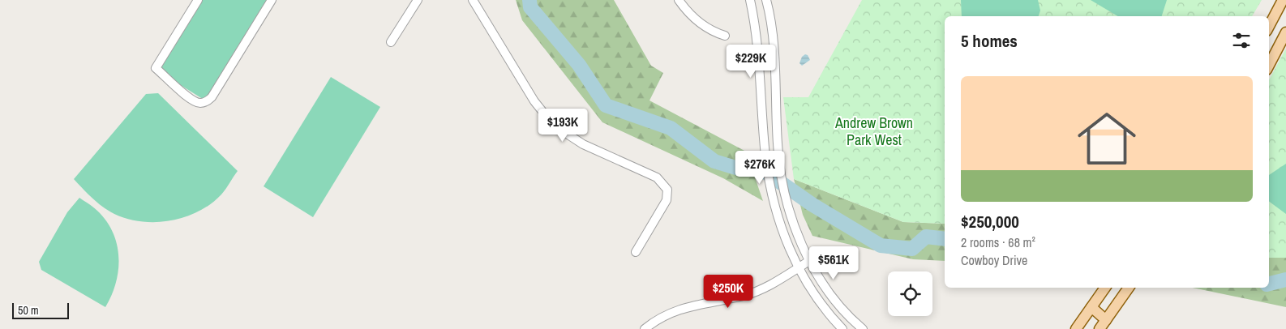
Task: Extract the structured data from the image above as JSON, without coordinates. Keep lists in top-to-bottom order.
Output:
{
  "parks": ["Andrew Brown Park West"],
  "scale_bar": "50 m",
  "page": {
    "heading": "5 homes",
    "price": [
      "$229K",
      "$193K",
      "$276K",
      "$561K",
      "$250K"
    ],
    "list": [
      {
        "name": "$250,000",
        "note": "2 rooms · 68 m² · Cowboy Drive"
      }
    ],
    "scale": "50 m"
  }
}
